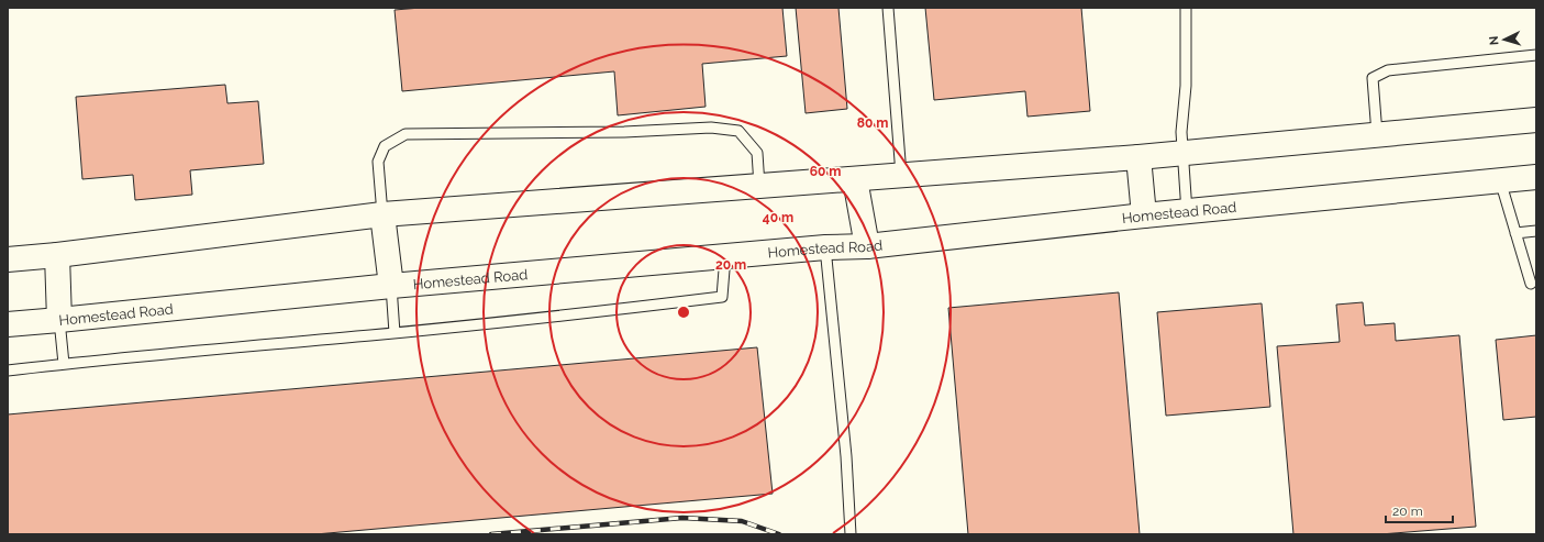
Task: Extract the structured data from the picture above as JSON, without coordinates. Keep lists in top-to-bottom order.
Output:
{
  "streets": {
    "main road": ["Homestead Road"]
  },
  "scale_bar": "20 m",
  "north": "left",
  "rings": [
    "80 m",
    "60 m",
    "40 m",
    "20 m"
  ]
}
